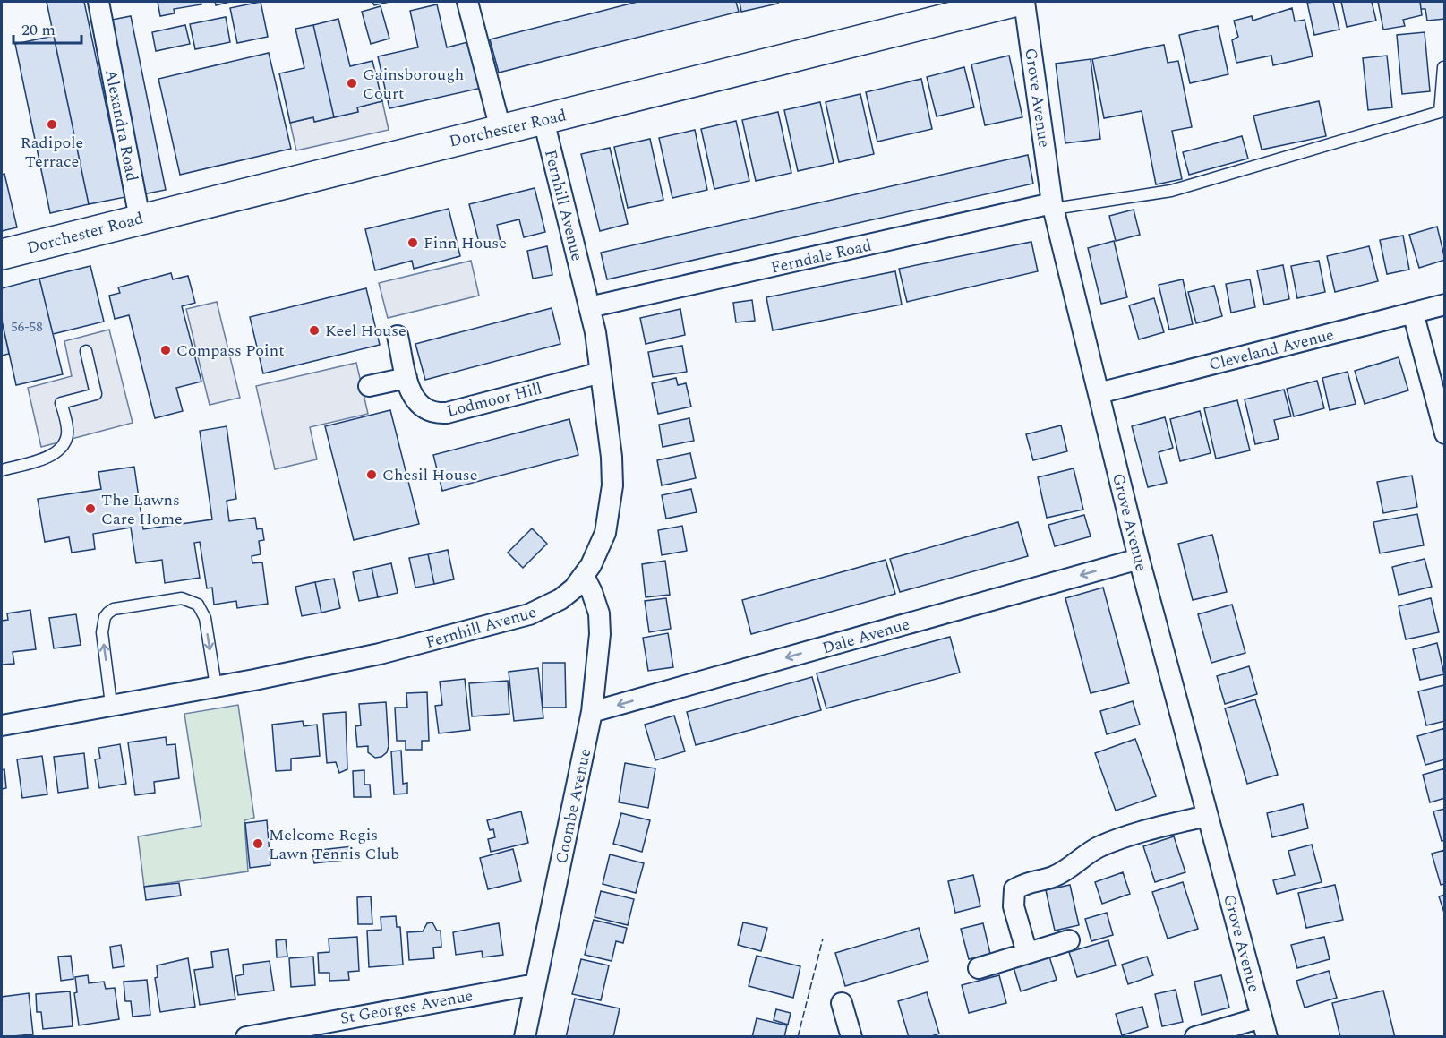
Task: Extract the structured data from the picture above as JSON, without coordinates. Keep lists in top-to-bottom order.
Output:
{
  "streets": {
    "main road": ["Dorchester Road"],
    "street": [
      "Grove Avenue",
      "Alexandra Road",
      "Fernhill Avenue",
      "Ferndale Road",
      "Cleveland Avenue",
      "Lodmoor Hill",
      "Dale Avenue",
      "Coombe Avenue",
      "St Georges Avenue"
    ]
  },
  "crossings": [
    ["Grove Avenue", "Ferndale Road"],
    ["Grove Avenue", "Cleveland Avenue"],
    ["Grove Avenue", "Dale Avenue"],
    ["Alexandra Road", "Dorchester Road"],
    ["Dorchester Road", "Fernhill Avenue"],
    ["Fernhill Avenue", "Ferndale Road"],
    ["Fernhill Avenue", "Lodmoor Hill"],
    ["Fernhill Avenue", "Coombe Avenue"],
    ["Dale Avenue", "Coombe Avenue"],
    ["Coombe Avenue", "St Georges Avenue"]
  ],
  "one_way": ["Dale Avenue"],
  "places": [
    "Gainsborough Court",
    "Radipole Terrace",
    "Finn House",
    "Keel House",
    "Compass Point",
    "Chesil House",
    "The Lawns Care Home",
    "Melcome Regis Lawn Tennis Club"
  ],
  "house_numbers": ["56-58"],
  "scale_bar": "20 m"
}
